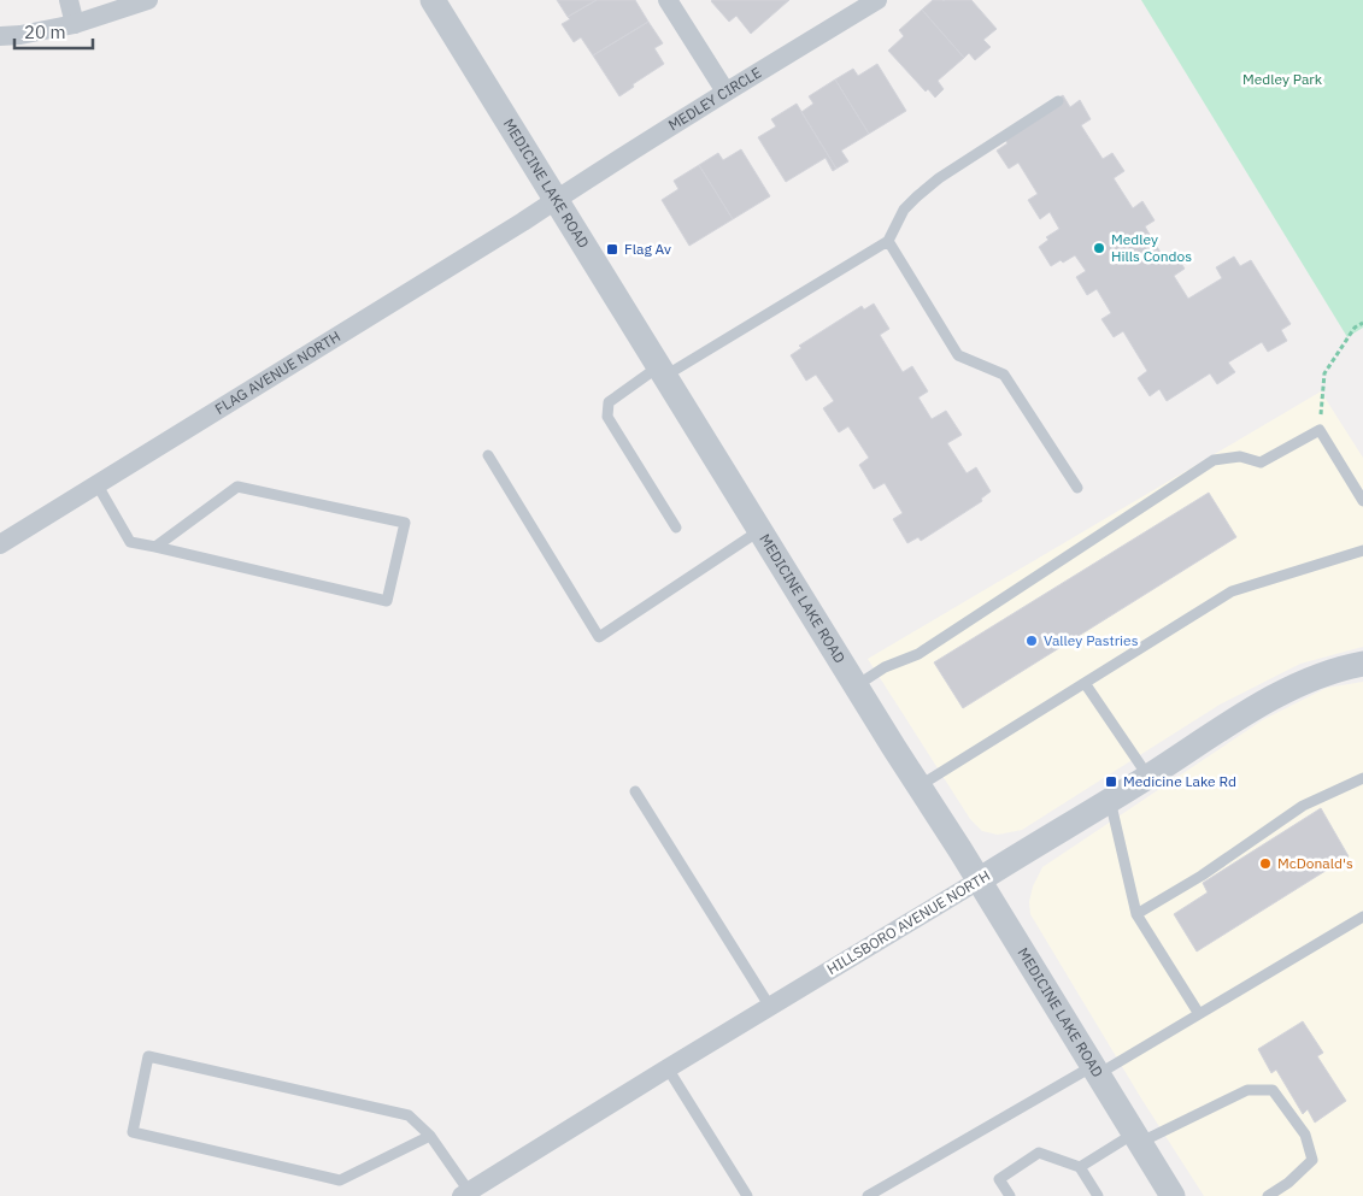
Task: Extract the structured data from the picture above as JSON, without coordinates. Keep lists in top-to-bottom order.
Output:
{
  "streets": {
    "street": [
      "MEDLEY CIRCLE",
      "MEDICINE LAKE ROAD",
      "FLAG AVENUE NORTH",
      "HILLSBORO AVENUE NORTH"
    ]
  },
  "crossings": [
    ["MEDLEY CIRCLE", "MEDICINE LAKE ROAD"],
    ["MEDLEY CIRCLE", "FLAG AVENUE NORTH"],
    ["MEDICINE LAKE ROAD", "FLAG AVENUE NORTH"],
    ["MEDICINE LAKE ROAD", "HILLSBORO AVENUE NORTH"]
  ],
  "parks": ["Medley Park"],
  "places": {
    "other": ["Medley Hills Condos", "Valley Pastries", "McDonald's"],
    "transit": ["Flag Av", "Medicine Lake Rd"]
  },
  "scale_bar": "20 m"
}
